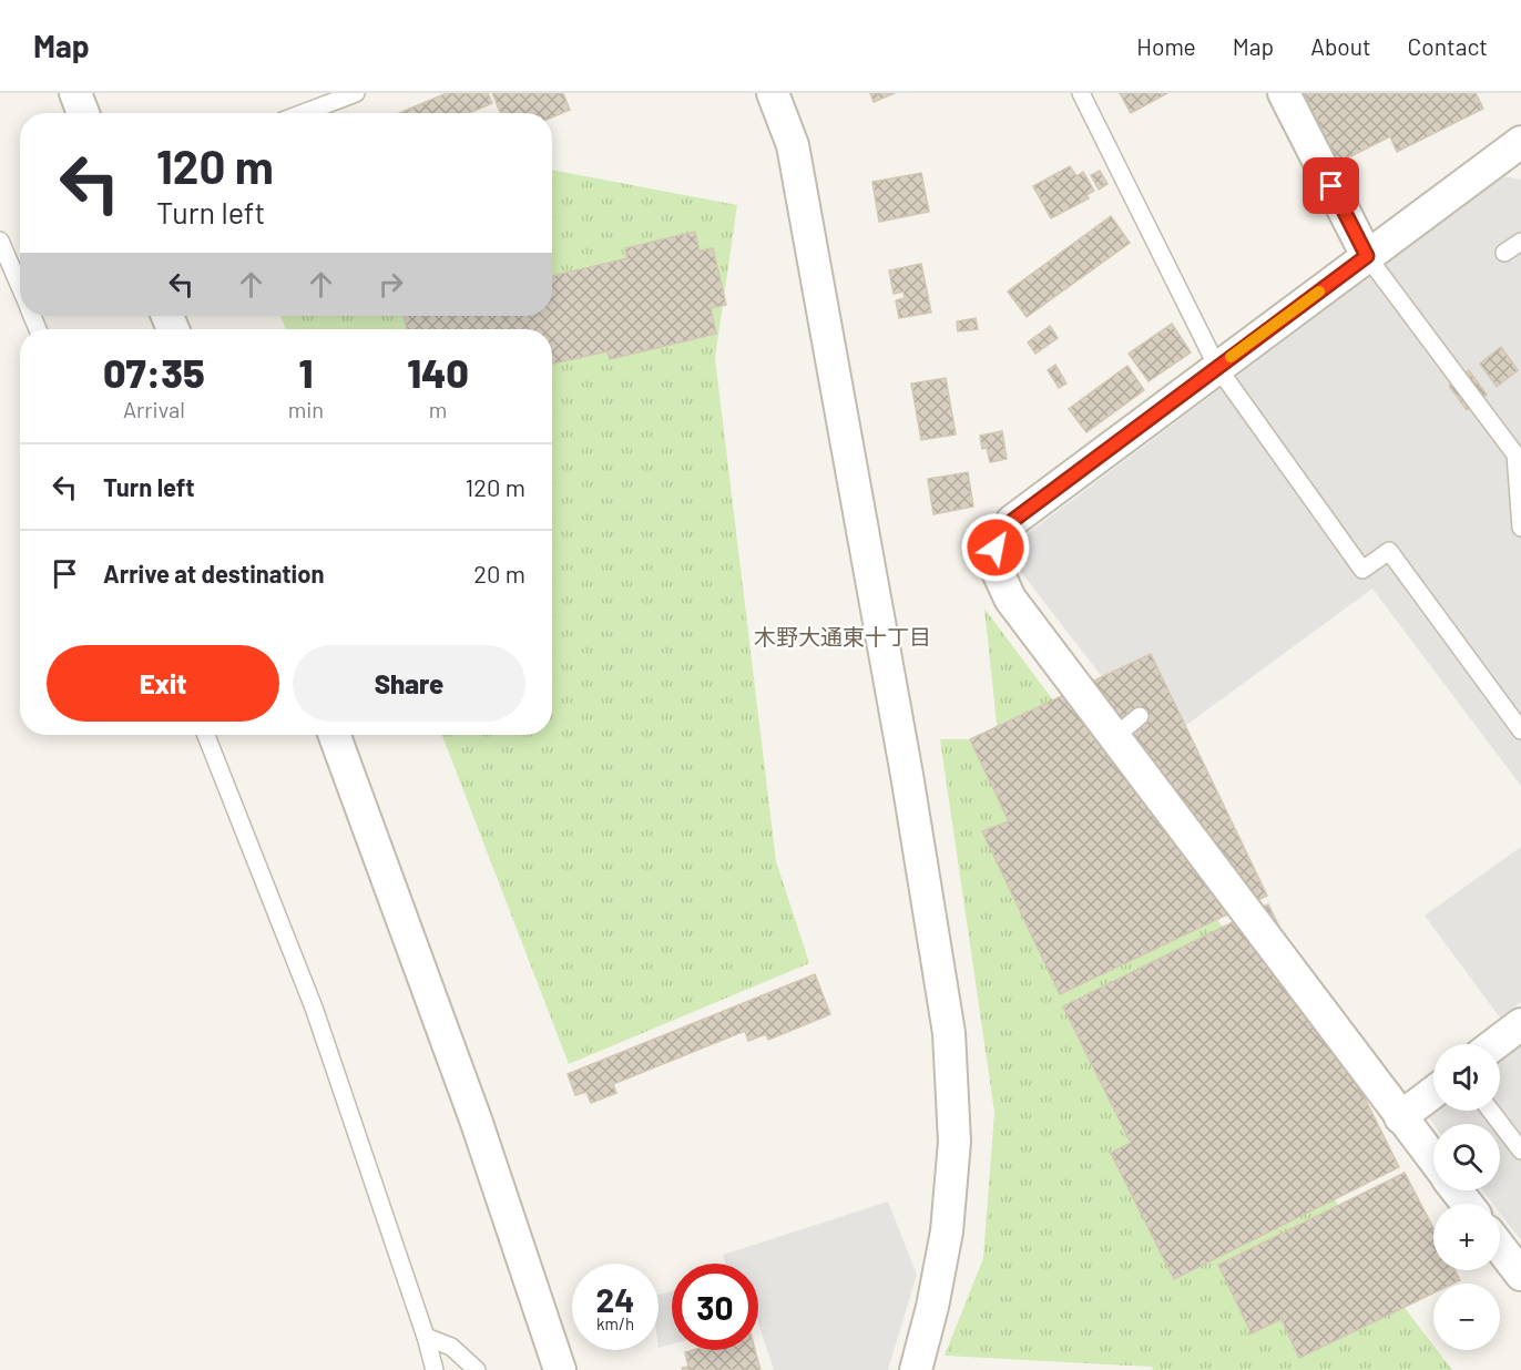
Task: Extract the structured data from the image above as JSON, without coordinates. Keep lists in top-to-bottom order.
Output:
{
  "districts": ["木野大通東十丁目"],
  "page": {
    "header": "Map",
    "nav": [
      "Home",
      "Map",
      "About",
      "Contact"
    ],
    "turn": ["120 m", "Turn left"],
    "eta": [
      "07:35",
      "Arrival",
      "1",
      "min",
      "140",
      "m"
    ],
    "list": [
      {
        "name": "Turn left",
        "value": "120 m"
      },
      {
        "name": "Arrive at destination",
        "value": "20 m"
      }
    ],
    "buttons": ["Exit", "Share"],
    "map_buttons": ["+", "−"],
    "speed": "24 km/h",
    "limit": "30"
  }
}
